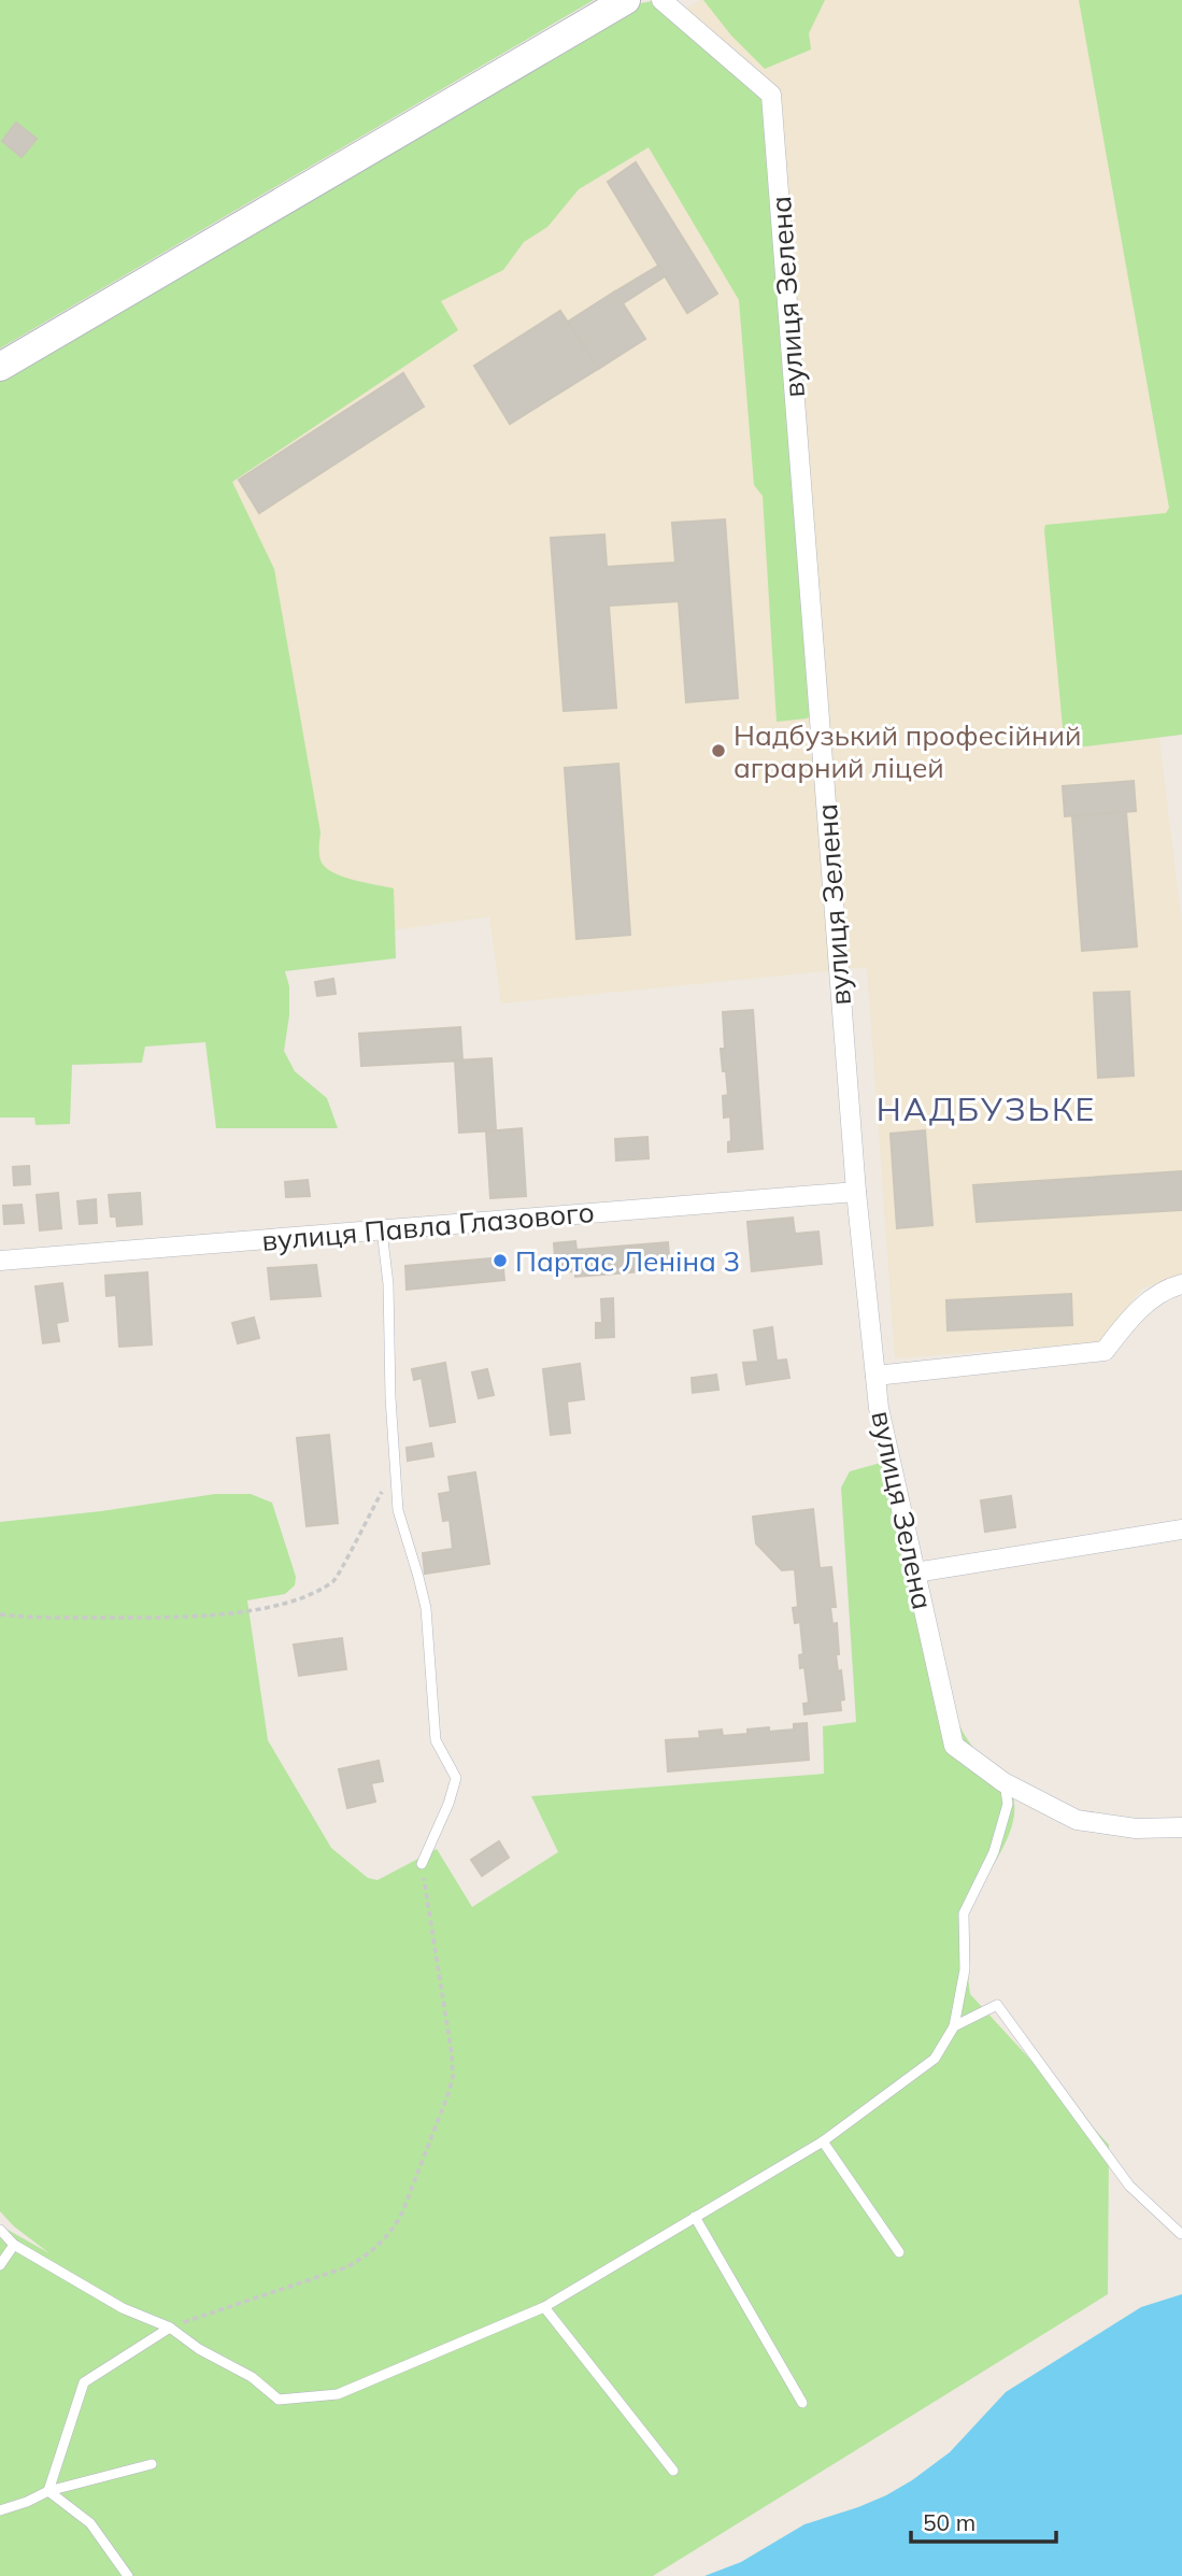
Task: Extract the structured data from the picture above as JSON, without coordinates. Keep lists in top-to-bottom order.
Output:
{
  "streets": {
    "street": ["вулиця Зелена", "вулиця Павла Глазового"]
  },
  "crossings": [
    ["вулиця Зелена", "вулиця Павла Глазового"]
  ],
  "districts": ["НАДБУЗЬКЕ"],
  "places": ["Надбузький професійний аграрний ліцей", "Партас Леніна 3"],
  "scale_bar": "50 m"
}
